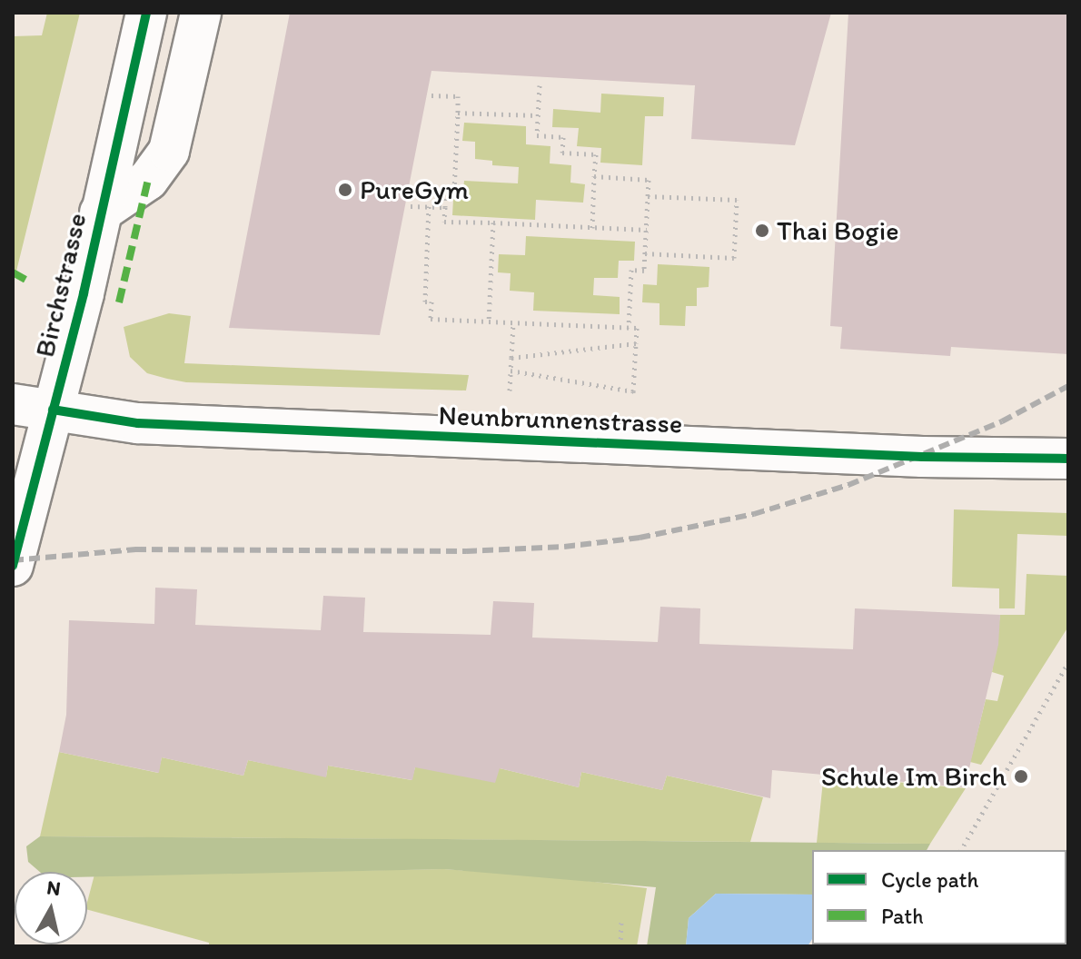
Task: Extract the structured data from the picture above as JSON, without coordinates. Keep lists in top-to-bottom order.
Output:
{
  "streets": {
    "street": ["Birchstrasse", "Neunbrunnenstrasse"]
  },
  "crossings": [
    ["Birchstrasse", "Neunbrunnenstrasse"]
  ],
  "places": ["PureGym", "Thai Bogie", "Schule Im Birch"],
  "legend": ["Cycle path", "Path"],
  "north": "top"
}
